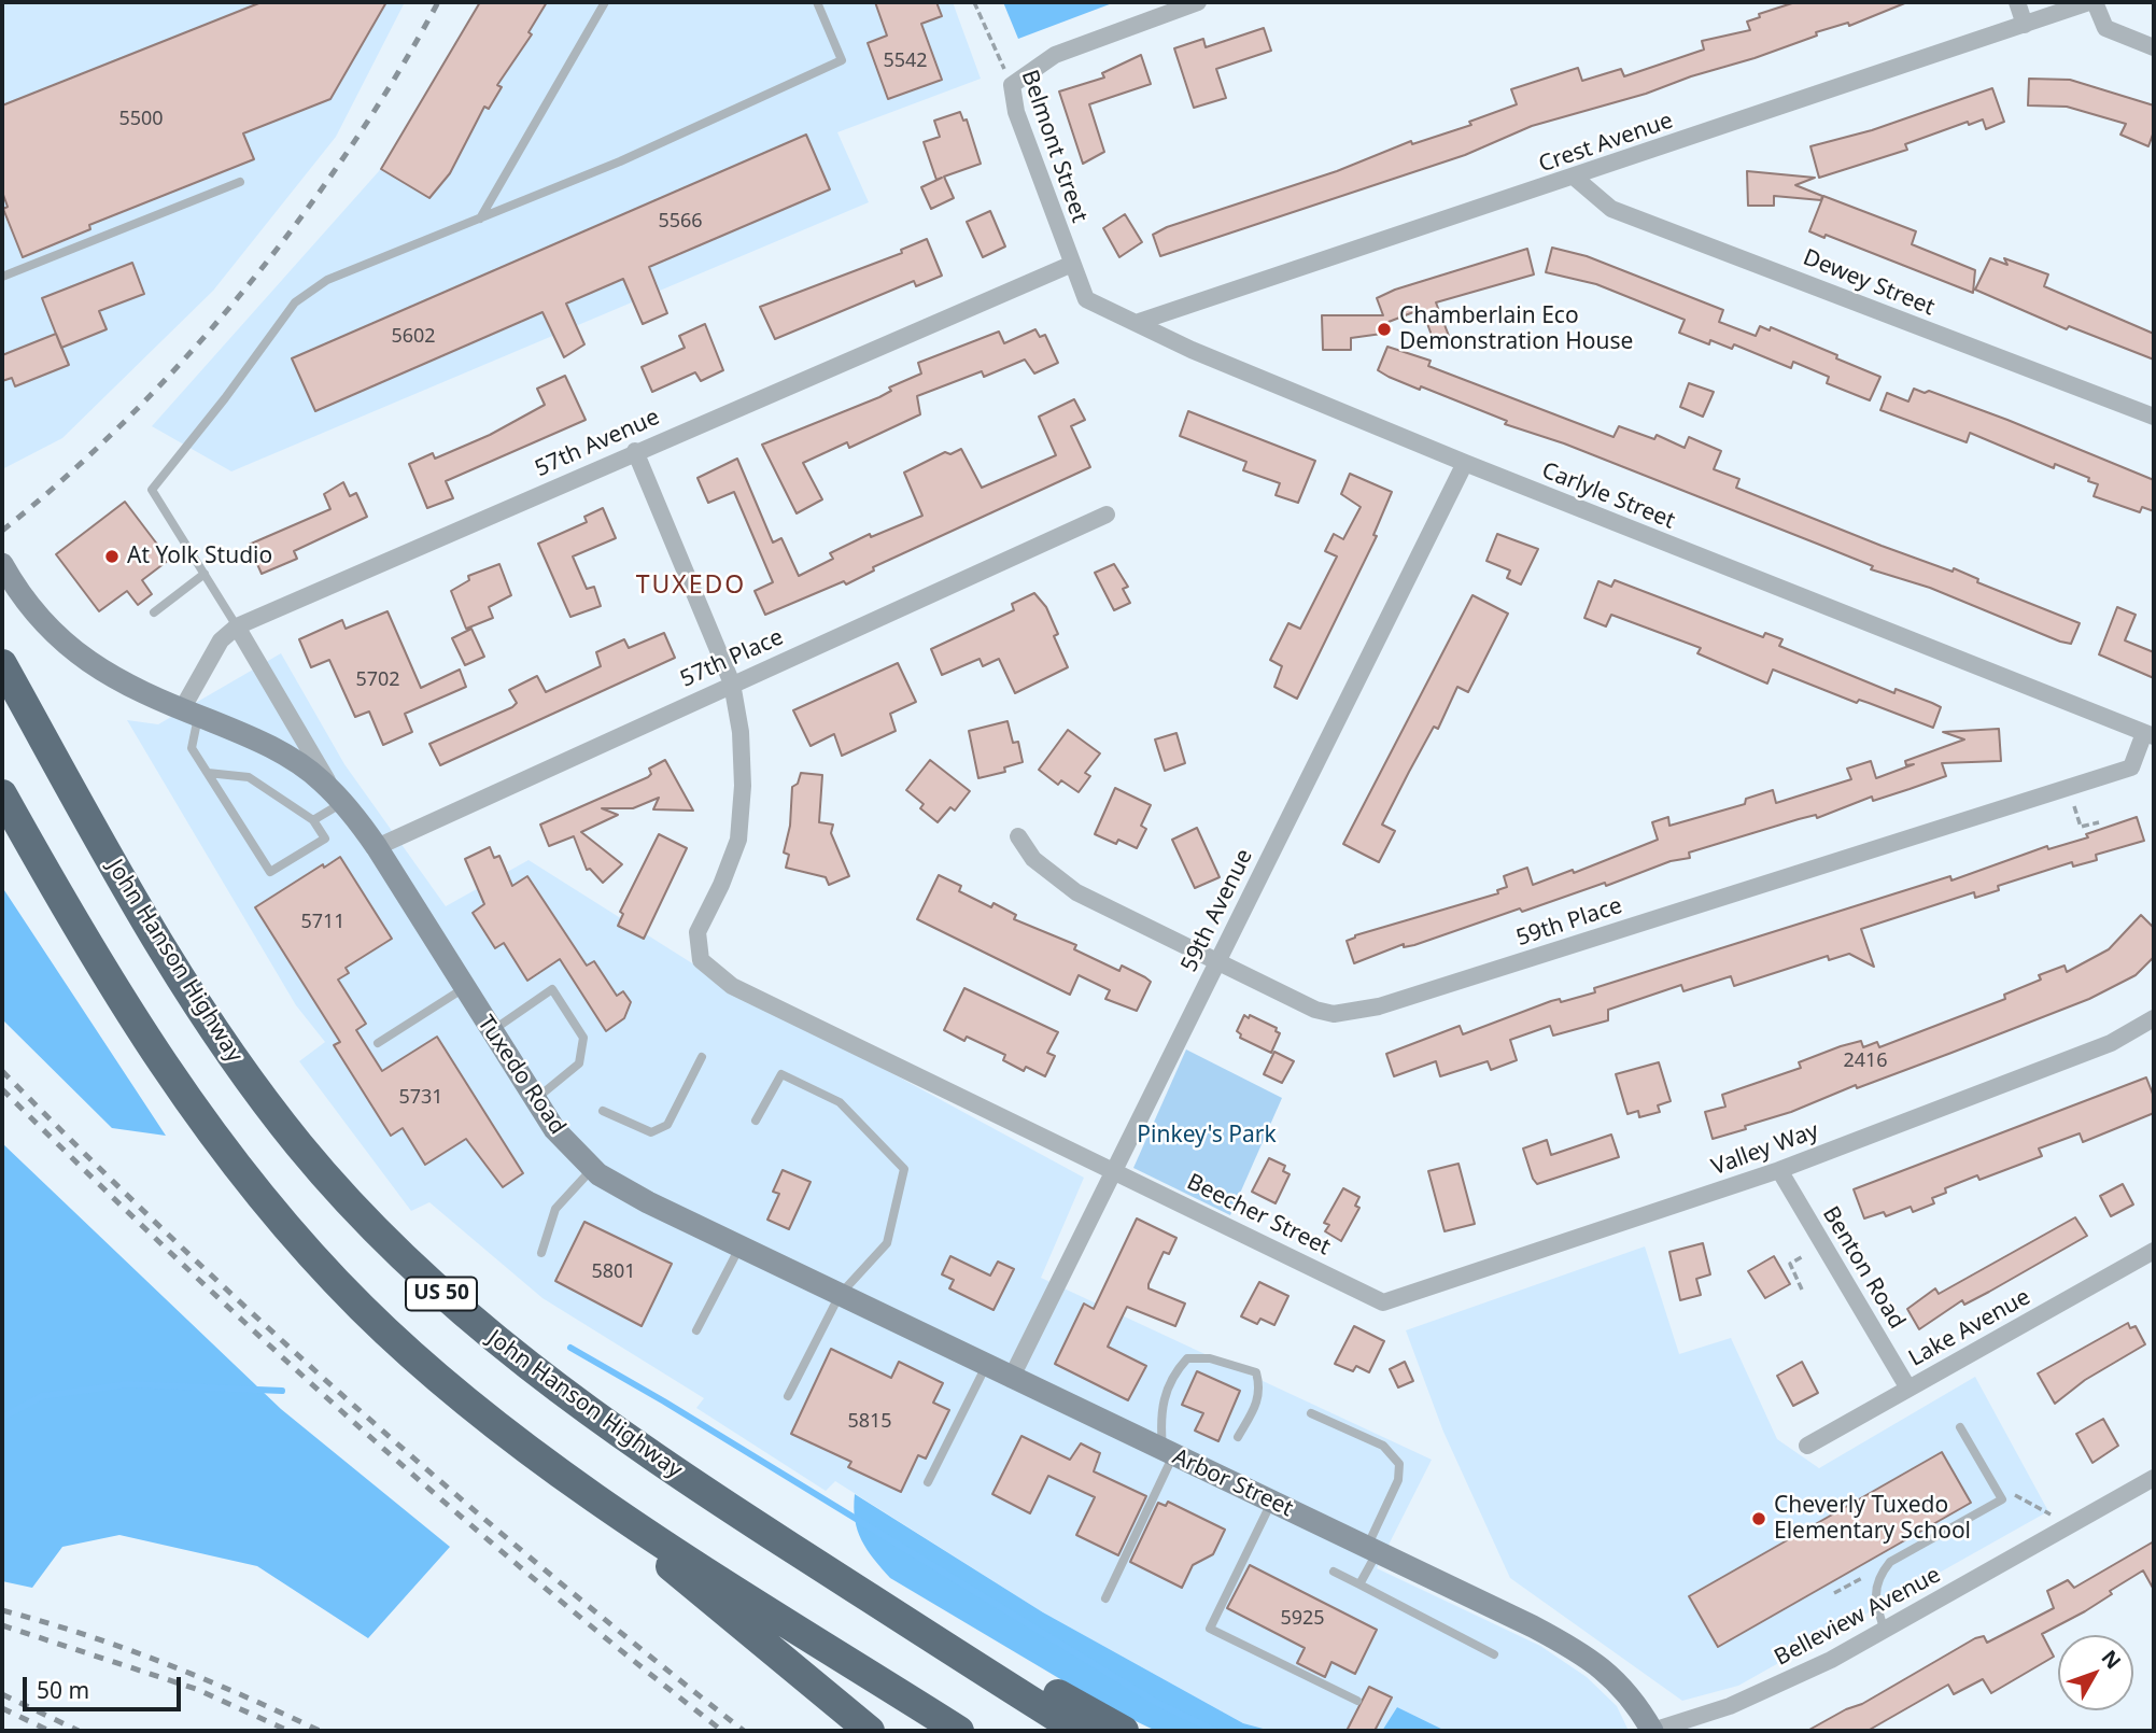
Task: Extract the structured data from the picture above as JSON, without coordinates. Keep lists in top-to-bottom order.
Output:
{
  "streets": {
    "highway": ["John Hanson Highway", "US 50"],
    "main road": ["Tuxedo Road", "Arbor Street"],
    "street": [
      "Crest Avenue",
      "Belmont Street",
      "Dewey Street",
      "57th Avenue",
      "Carlyle Street",
      "57th Place",
      "59th Avenue",
      "59th Place",
      "Valley Way",
      "Beecher Street",
      "Benton Road",
      "Lake Avenue",
      "Belleview Avenue"
    ]
  },
  "crossings": [
    ["Crest Avenue", "Dewey Street"],
    ["Crest Avenue", "Carlyle Street"],
    ["Belmont Street", "57th Avenue"],
    ["Belmont Street", "Carlyle Street"],
    ["57th Avenue", "Carlyle Street"],
    ["57th Avenue", "Tuxedo Road"],
    ["Carlyle Street", "59th Avenue"],
    ["Carlyle Street", "59th Place"],
    ["57th Place", "Tuxedo Road"],
    ["57th Place", "Beecher Street"],
    ["59th Avenue", "59th Place"],
    ["59th Avenue", "Beecher Street"],
    ["59th Avenue", "Arbor Street"],
    ["Tuxedo Road", "Arbor Street"],
    ["Valley Way", "Beecher Street"],
    ["Valley Way", "Benton Road"],
    ["Benton Road", "Lake Avenue"],
    ["Arbor Street", "Belleview Avenue"]
  ],
  "districts": ["TUXEDO"],
  "parks": ["Pinkey's Park"],
  "places": ["Chamberlain Eco Demonstration House", "At Yolk Studio", "Cheverly Tuxedo Elementary School"],
  "house_numbers": [
    "5542",
    "5500",
    "5566",
    "5602",
    "5702",
    "5711",
    "2416",
    "5731",
    "5801",
    "5815",
    "5925"
  ],
  "scale_bar": "50 m",
  "north": "top right"
}
